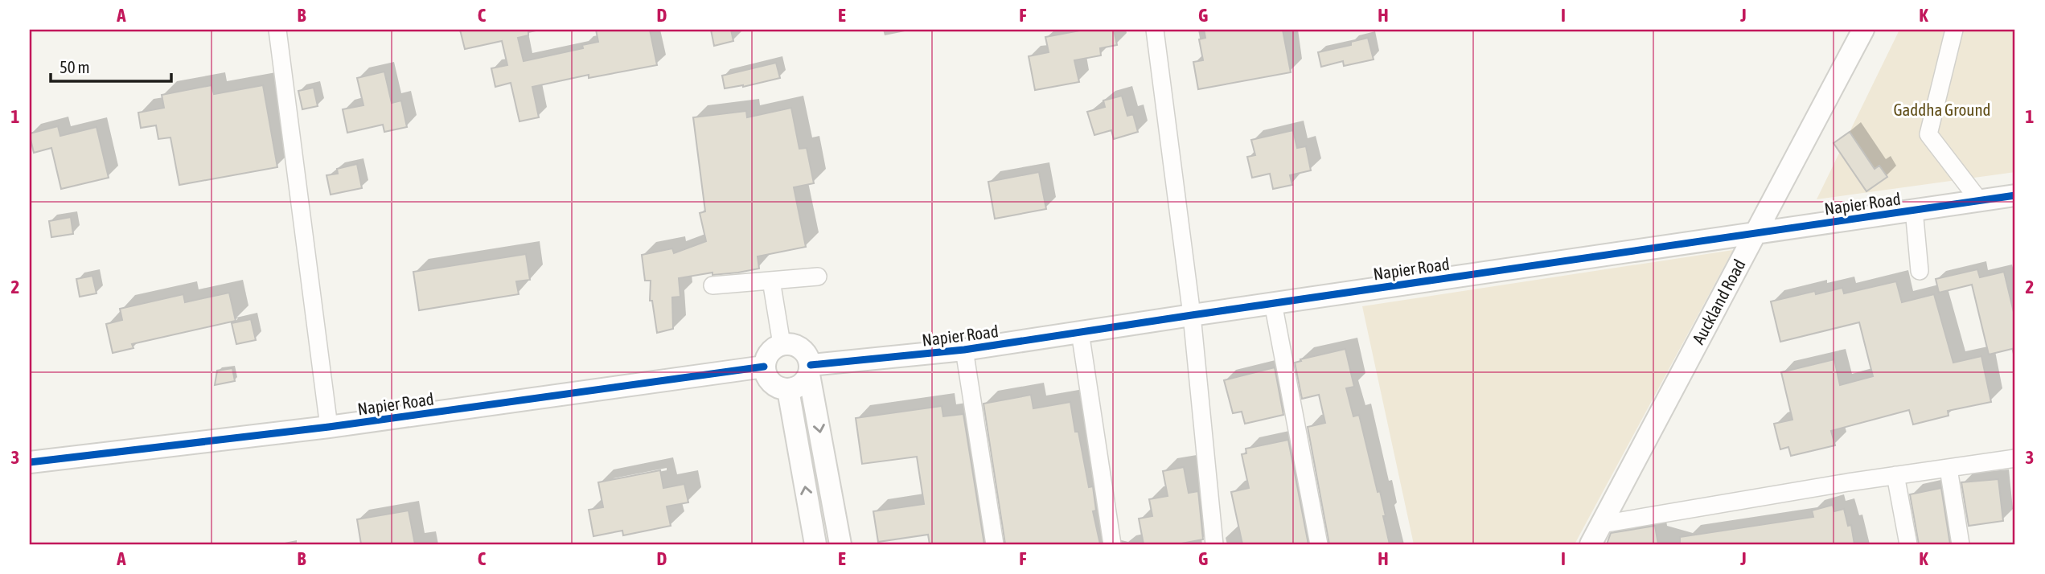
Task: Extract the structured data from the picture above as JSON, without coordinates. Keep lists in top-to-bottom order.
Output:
{
  "streets": {
    "street": ["Napier Road", "Auckland Road"]
  },
  "crossings": [
    ["Napier Road", "Auckland Road"]
  ],
  "parks": ["Gaddha Ground"],
  "scale_bar": "50 m",
  "grid": {
    "columns": [
      "A",
      "B",
      "C",
      "D",
      "E",
      "F",
      "G",
      "H",
      "I",
      "J",
      "K"
    ],
    "rows": ["1", "2", "3"]
  }
}
